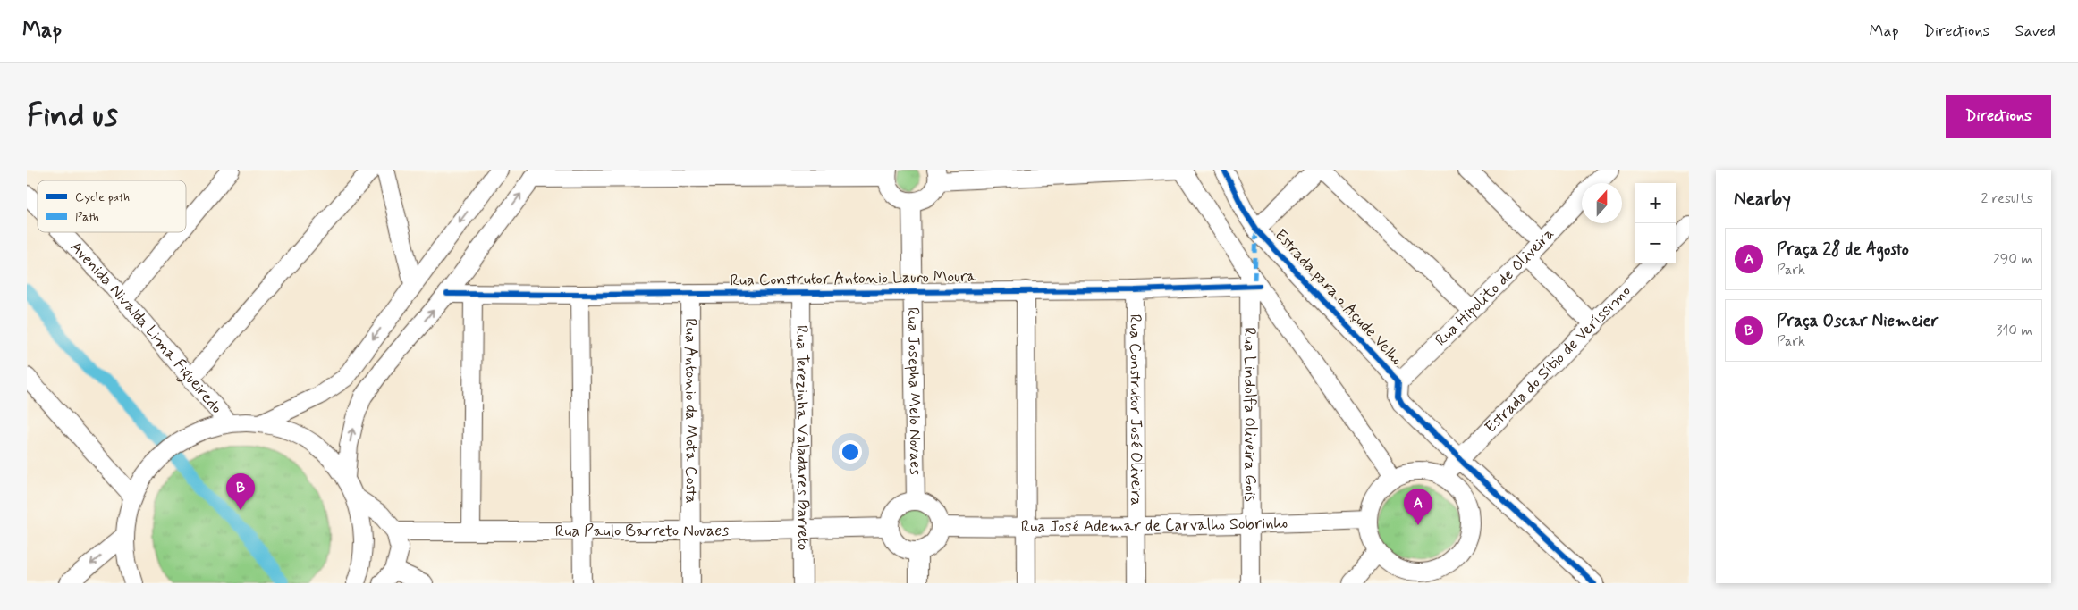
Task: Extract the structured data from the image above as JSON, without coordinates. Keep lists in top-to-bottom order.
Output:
{
  "streets": {
    "street": [
      "Rua Construtor Antonio Lauro Moura",
      "Rua Hipolito de Oliveira",
      "Estrada para o Açude Velho",
      "Avenida Nivalda Lima Figueiredo",
      "Estrada do Sítio de Veríssimo",
      "Rua Josepha Melo Novaes",
      "Rua Construtor José Oliveira",
      "Rua Antonio da Mota Costa",
      "Rua Lindolfa Oliveira Gois",
      "Rua Terezinha Valadares Barreto",
      "Rua José Ademar de Carvalho Sobrinho",
      "Rua Paulo Barreto Novaes"
    ]
  },
  "crossings": [
    ["Rua Construtor Antonio Lauro Moura", "Rua Josepha Melo Novaes"],
    ["Rua Construtor Antonio Lauro Moura", "Rua Construtor José Oliveira"],
    ["Rua Construtor Antonio Lauro Moura", "Rua Antonio da Mota Costa"],
    ["Rua Construtor Antonio Lauro Moura", "Rua Lindolfa Oliveira Gois"],
    ["Rua Construtor Antonio Lauro Moura", "Rua Terezinha Valadares Barreto"],
    ["Rua Hipolito de Oliveira", "Estrada para o Açude Velho"],
    ["Estrada para o Açude Velho", "Estrada do Sítio de Veríssimo"],
    ["Estrada do Sítio de Veríssimo", "Rua José Ademar de Carvalho Sobrinho"],
    ["Rua Josepha Melo Novaes", "Rua José Ademar de Carvalho Sobrinho"],
    ["Rua Josepha Melo Novaes", "Rua Paulo Barreto Novaes"],
    ["Rua Construtor José Oliveira", "Rua José Ademar de Carvalho Sobrinho"],
    ["Rua Antonio da Mota Costa", "Rua Paulo Barreto Novaes"],
    ["Rua Lindolfa Oliveira Gois", "Rua José Ademar de Carvalho Sobrinho"],
    ["Rua Terezinha Valadares Barreto", "Rua Paulo Barreto Novaes"],
    ["Rua José Ademar de Carvalho Sobrinho", "Rua Paulo Barreto Novaes"]
  ],
  "legend": ["Cycle path", "Path"],
  "north": "top",
  "page": {
    "header": "Map",
    "nav": ["Map", "Directions", "Saved"],
    "buttons": "Directions",
    "title": "Find us",
    "heading": ["Nearby", "2 results"],
    "map_buttons": ["+", "−"],
    "list": [
      {
        "mark": "A",
        "name": "Praça 28 de Agosto",
        "note": "Park",
        "value": "290 m"
      },
      {
        "mark": "B",
        "name": "Praça Oscar Niemeier",
        "note": "Park",
        "value": "310 m"
      }
    ],
    "pins": ["B", "A"]
  }
}
